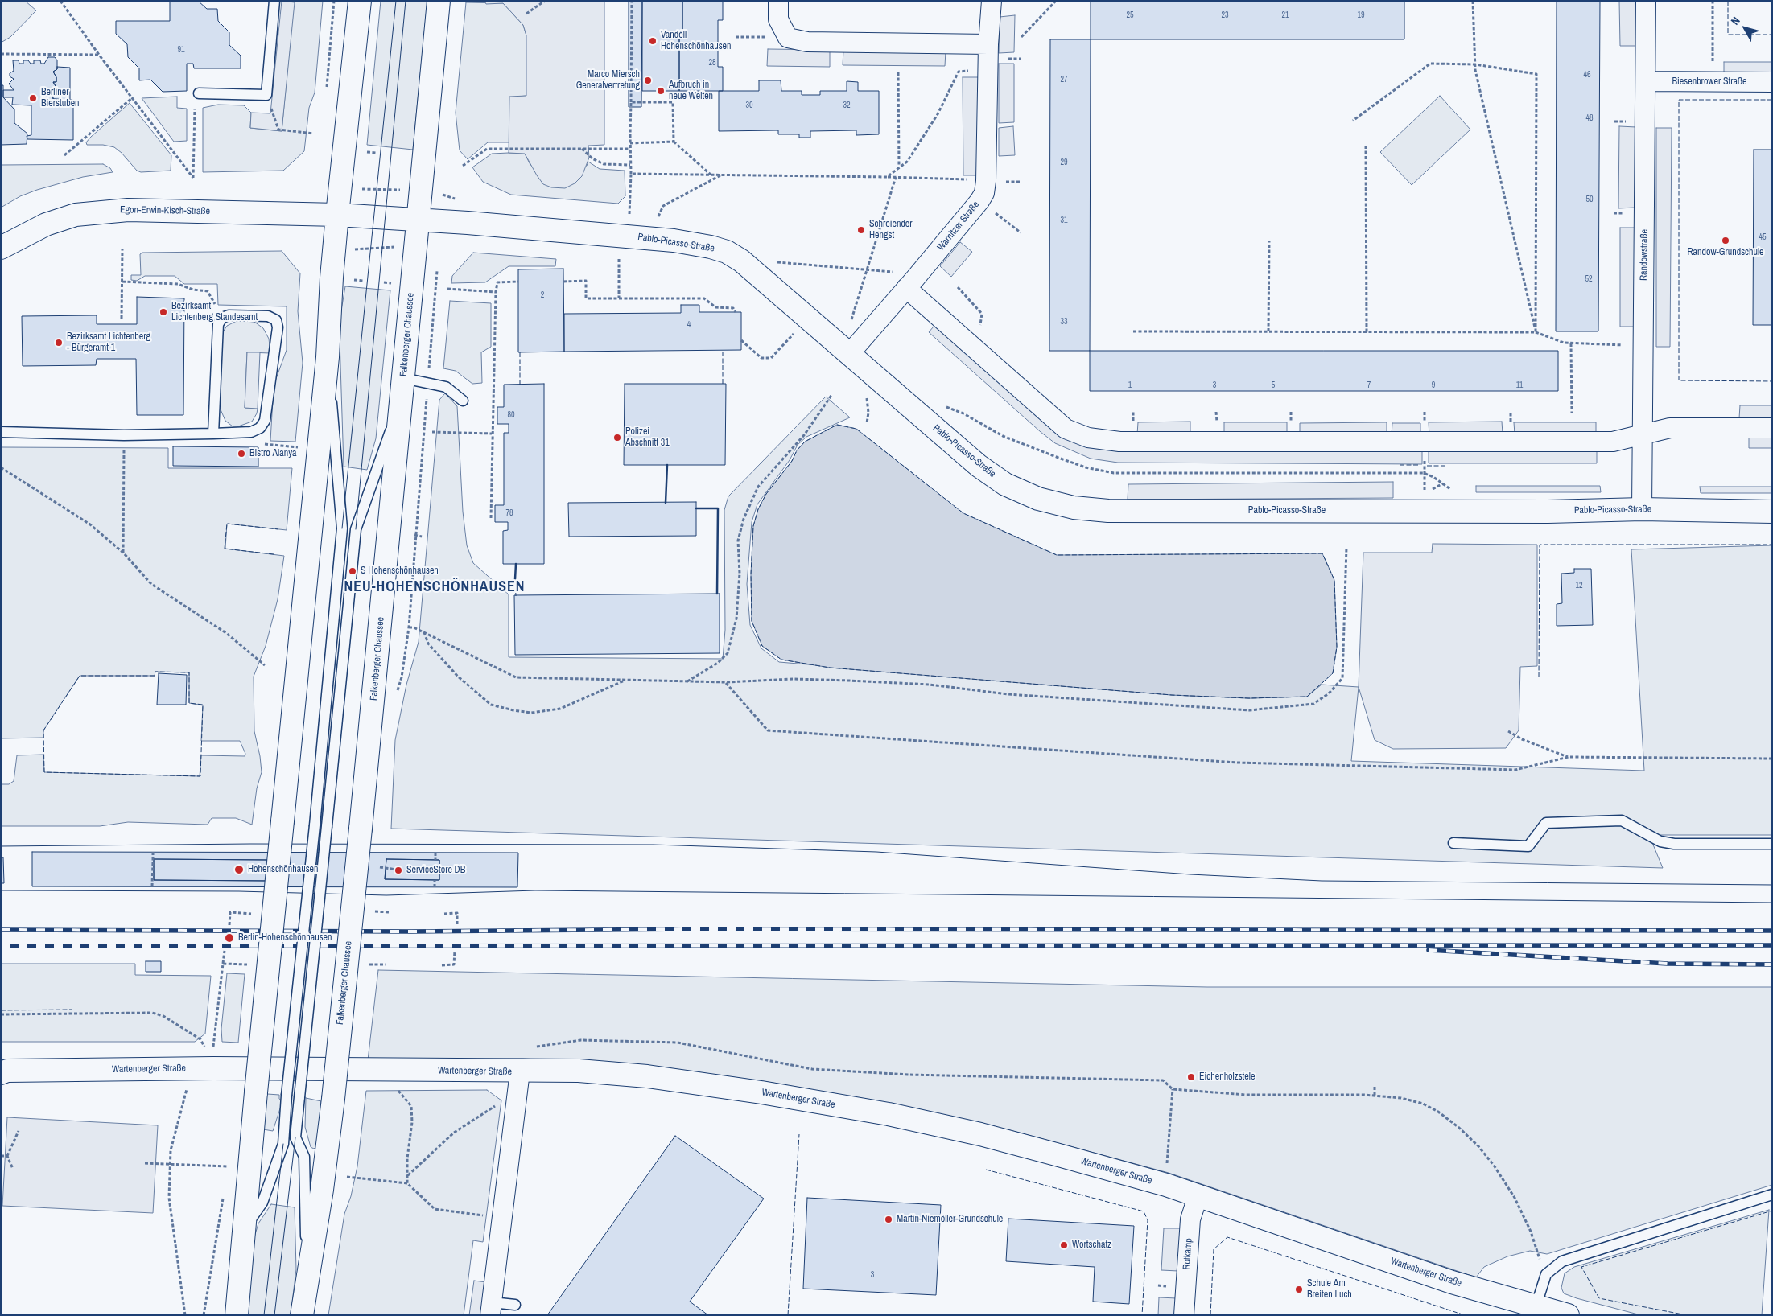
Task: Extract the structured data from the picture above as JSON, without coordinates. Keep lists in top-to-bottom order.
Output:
{
  "streets": {
    "main road": [
      "Egon-Erwin-Kisch-Straße",
      "Pablo-Picasso-Straße",
      "Falkenberger Chaussee",
      "Wartenberger Straße"
    ],
    "street": [
      "Biesenbrower Straße",
      "Warnitzer Straße",
      "Randowstraße",
      "Rotkamp"
    ]
  },
  "crossings": [
    ["Biesenbrower Straße", "Randowstraße"],
    ["Egon-Erwin-Kisch-Straße", "Pablo-Picasso-Straße"],
    ["Warnitzer Straße", "Pablo-Picasso-Straße"],
    ["Pablo-Picasso-Straße", "Randowstraße"],
    ["Pablo-Picasso-Straße", "Falkenberger Chaussee"],
    ["Wartenberger Straße", "Rotkamp"]
  ],
  "districts": ["NEU-HOHENSCHÖNHAUSEN"],
  "places": [
    "Vandéll Hohenschönhausen",
    "Marco Miersch Generalvertretung",
    "Aufbruch in neue Welten",
    "Berliner Bierstuben",
    "Schreiender Hengst",
    "Randow-Grundschule",
    "Bezirksamt Lichtenberg Standesamt",
    "Bezirksamt Lichtenberg - Bürgeramt 1",
    "Polizei Abschnitt 31",
    "Bistro Alanya",
    "S Hohenschönhausen",
    "Hohenschönhausen",
    "ServiceStore DB",
    "Berlin-Hohenschönhausen",
    "Eichenholzstele",
    "Martin-Niemöller-Grundschule",
    "Wortschatz",
    "Schule Am Breiten Luch"
  ],
  "house_numbers": [
    "25",
    "23",
    "21",
    "19",
    "91",
    "28",
    "46",
    "27",
    "30",
    "32",
    "48",
    "29",
    "50",
    "31",
    "45",
    "52",
    "2",
    "33",
    "4",
    "1",
    "3",
    "5",
    "7",
    "9",
    "11",
    "80",
    "78",
    "12",
    "3"
  ],
  "north": "top left"
}
